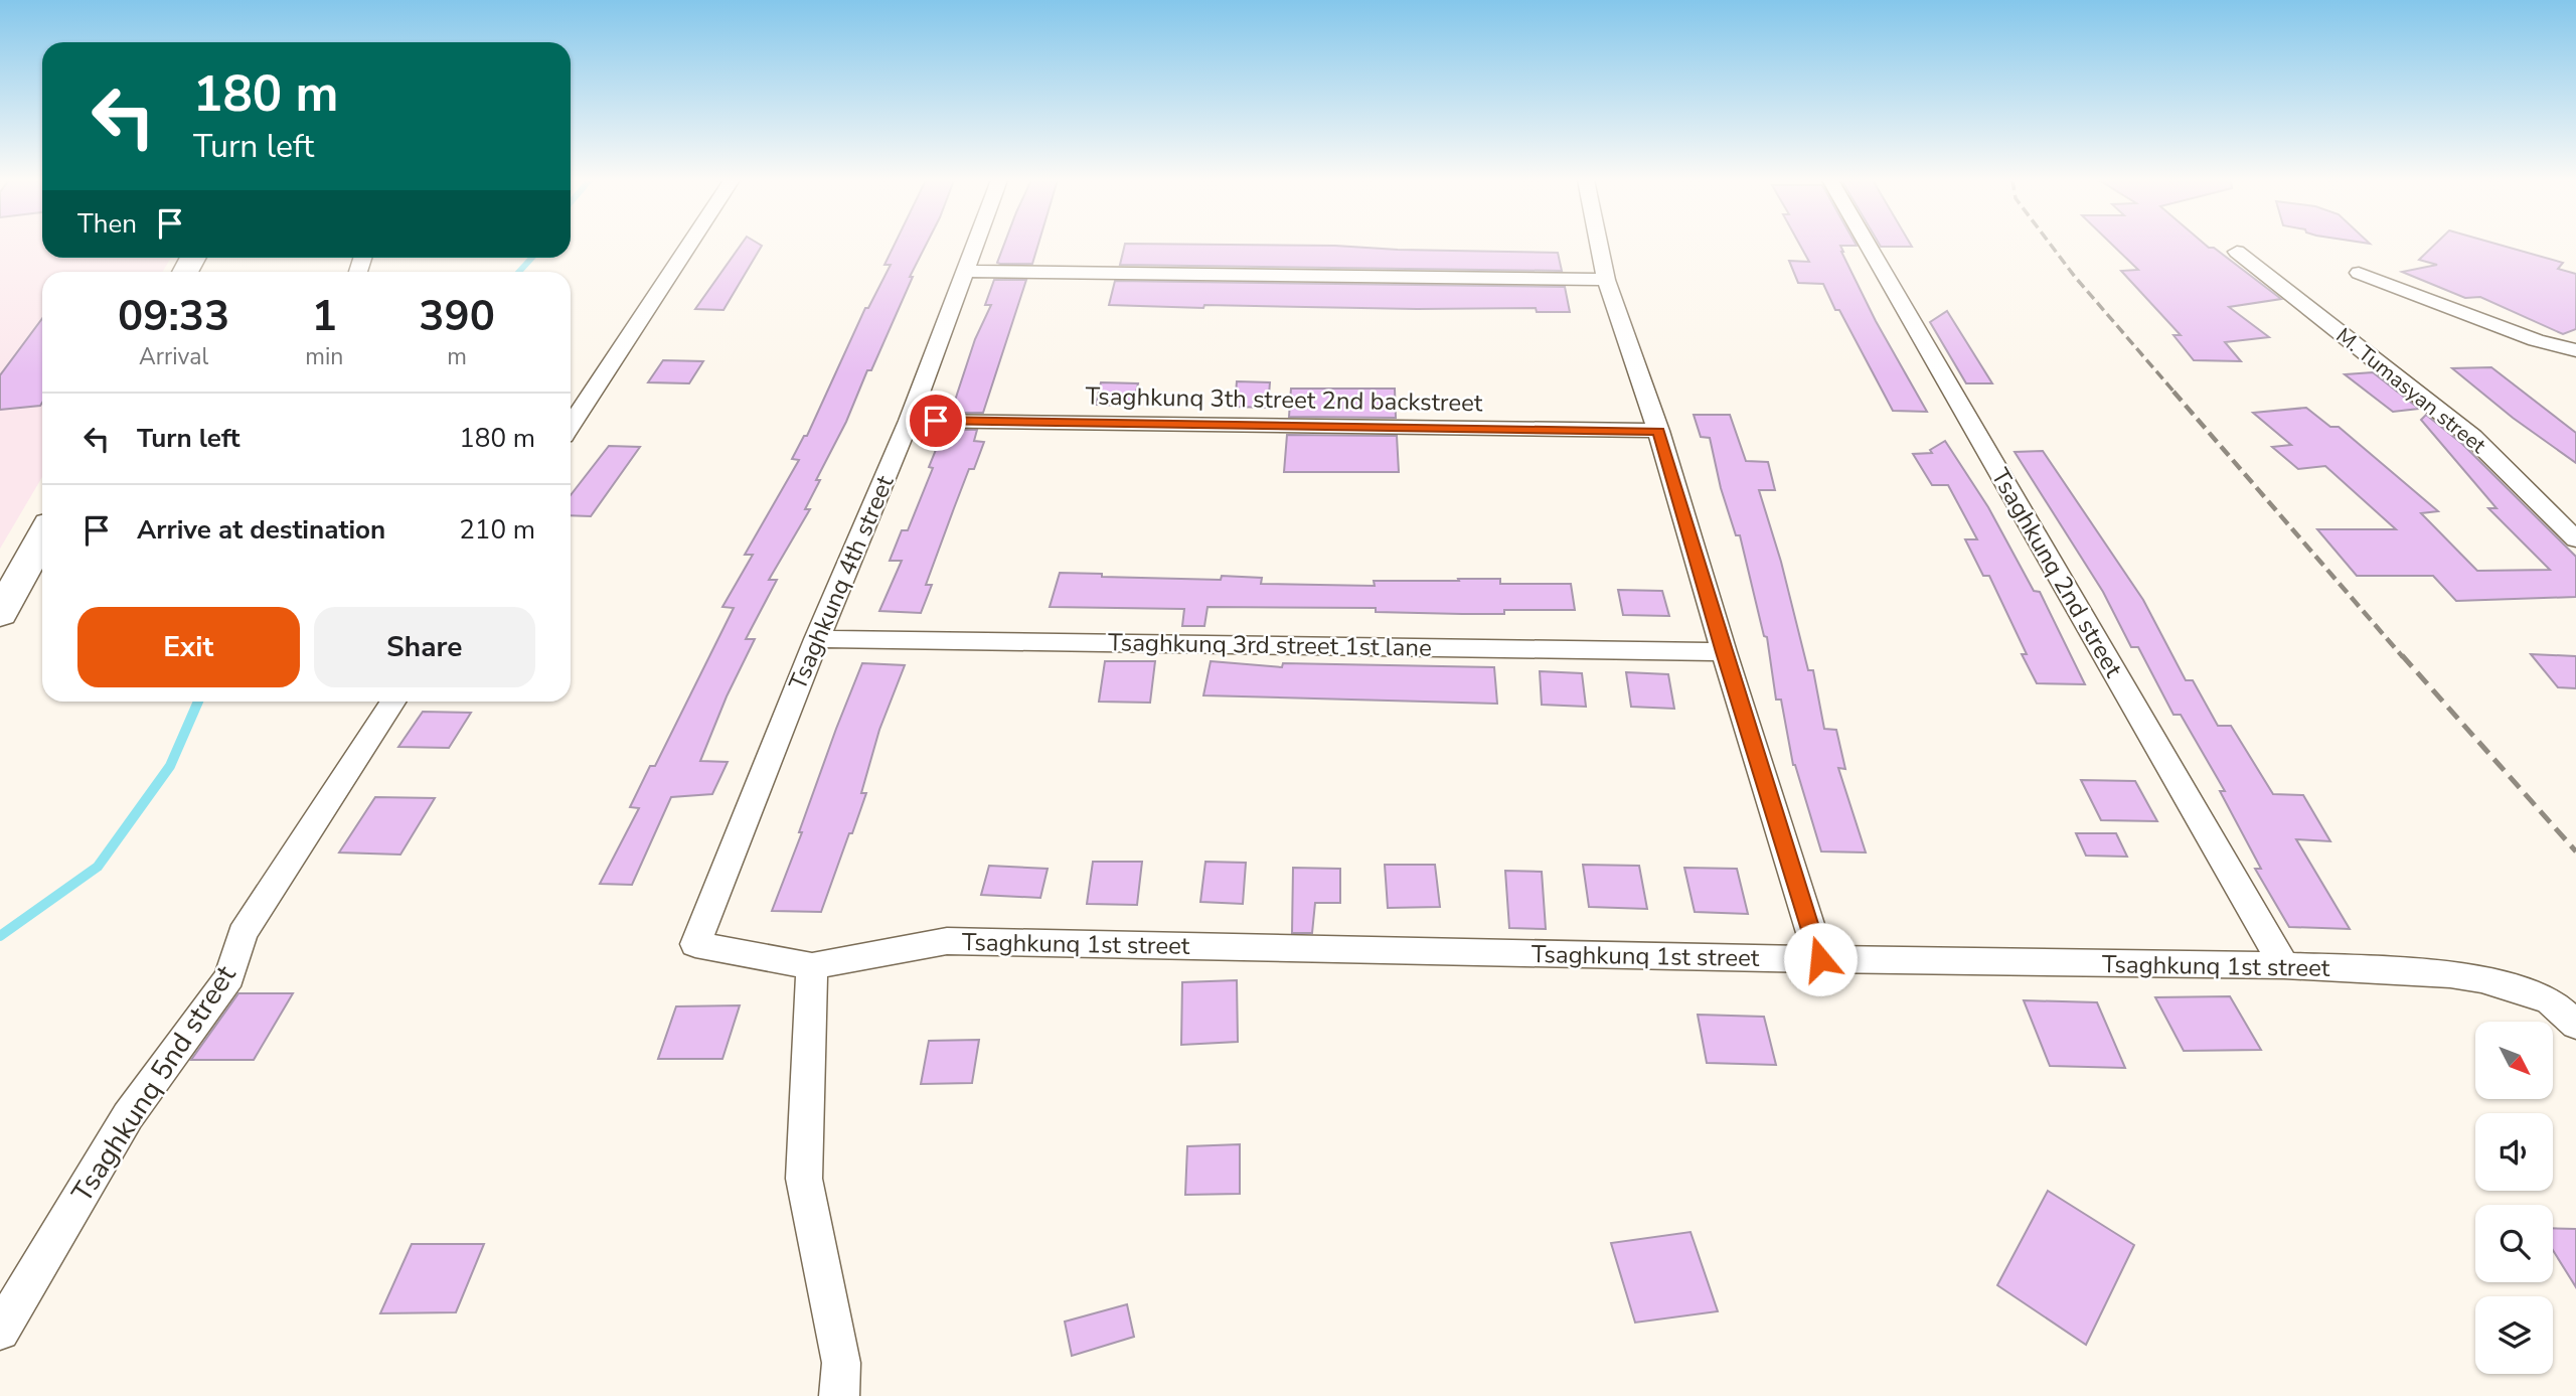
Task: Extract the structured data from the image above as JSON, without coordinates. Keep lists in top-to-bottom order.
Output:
{
  "streets": {
    "street": [
      "M. Tumasyan street",
      "Tsaghkunq 3th street 2nd backstreet",
      "Tsaghkunq 2nd street",
      "Tsaghkunq 4th street",
      "Tsaghkunq 3rd street 1st lane",
      "Tsaghkunq 1st street",
      "Tsaghkunq 5nd street"
    ]
  },
  "crossings": [
    ["Tsaghkunq 3th street 2nd backstreet", "Tsaghkunq 4th street"],
    ["Tsaghkunq 2nd street", "Tsaghkunq 1st street"],
    ["Tsaghkunq 4th street", "Tsaghkunq 3rd street 1st lane"],
    ["Tsaghkunq 4th street", "Tsaghkunq 1st street"]
  ],
  "north": "bottom right",
  "page": {
    "turn": ["180 m", "Turn left"],
    "then": "Then",
    "eta": [
      "09:33",
      "Arrival",
      "1",
      "min",
      "390",
      "m"
    ],
    "list": [
      {
        "name": "Turn left",
        "value": "180 m"
      },
      {
        "name": "Arrive at destination",
        "value": "210 m"
      }
    ],
    "buttons": ["Exit", "Share"]
  }
}
